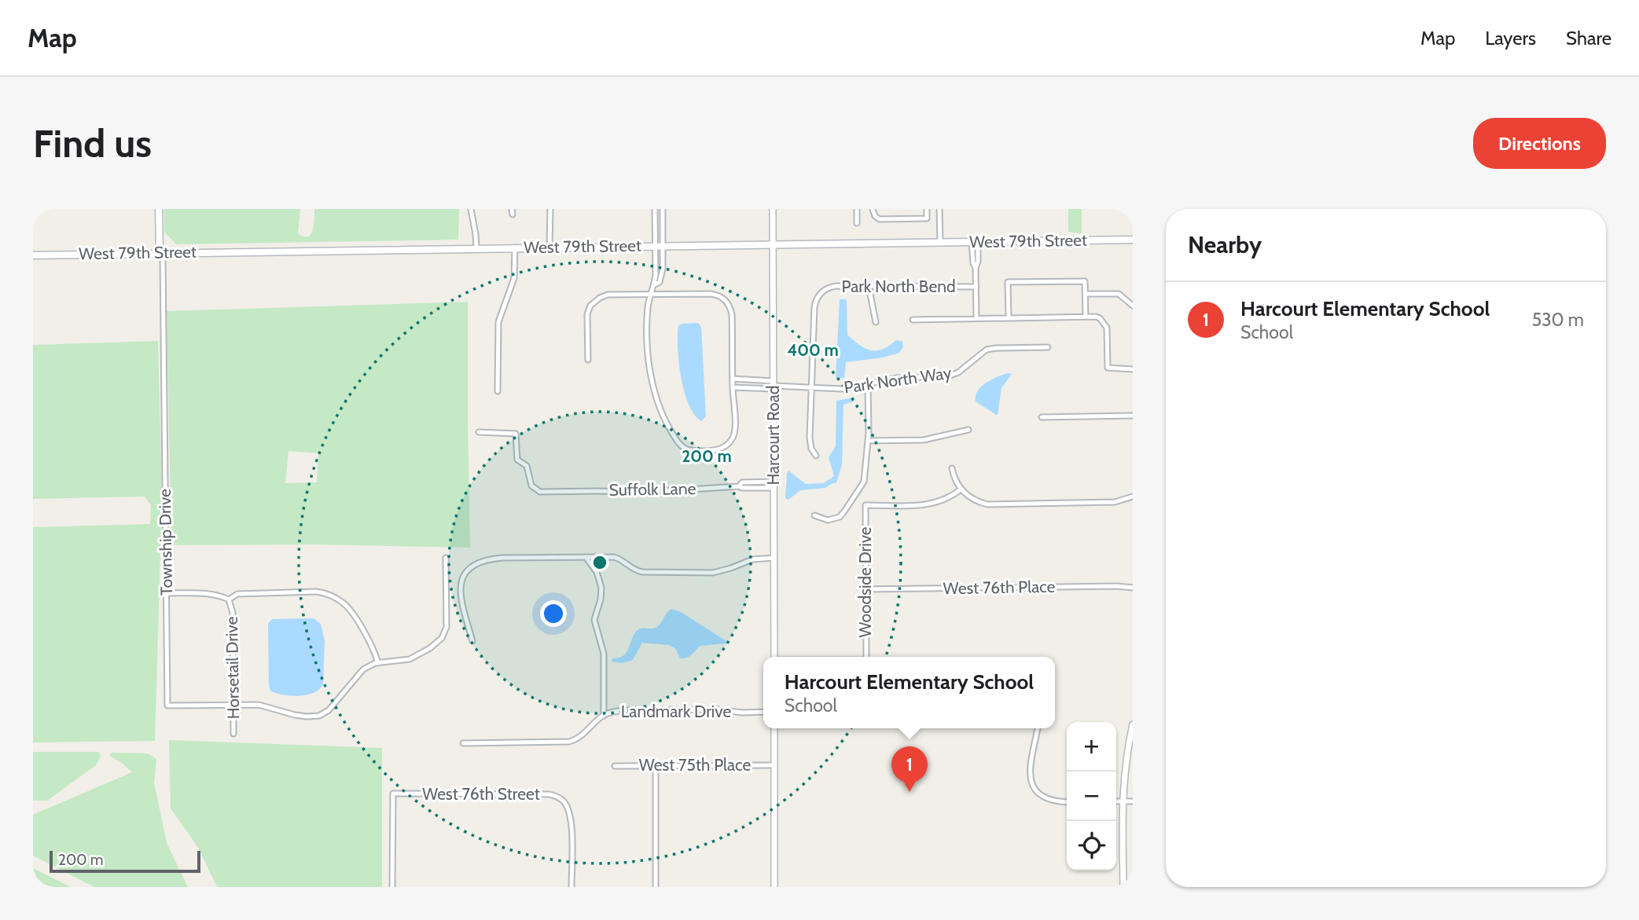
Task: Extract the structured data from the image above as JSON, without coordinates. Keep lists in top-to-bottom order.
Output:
{
  "streets": {
    "main road": ["West 79th Street"],
    "street": [
      "Park North Bend",
      "Park North Way",
      "Harcourt Road",
      "Suffolk Lane",
      "Township Drive",
      "Woodside Drive",
      "West 76th Place",
      "Horsetail Drive",
      "Landmark Drive",
      "West 75th Place",
      "West 76th Street"
    ]
  },
  "crossings": [
    ["West 79th Street", "Harcourt Road"],
    ["West 79th Street", "Township Drive"],
    ["Park North Bend", "Park North Way"],
    ["Park North Way", "Harcourt Road"],
    ["Harcourt Road", "Suffolk Lane"],
    ["Township Drive", "Horsetail Drive"],
    ["Woodside Drive", "West 76th Place"]
  ],
  "scale_bar": "200 m",
  "page": {
    "header": "Map",
    "nav": ["Map", "Layers", "Share"],
    "buttons": "Directions",
    "title": "Find us",
    "heading": "Nearby",
    "list": [
      {
        "mark": "1",
        "name": "Harcourt Elementary School",
        "note": "School",
        "value": "530 m"
      }
    ],
    "popup": ["Harcourt Elementary School", "School"],
    "map_buttons": ["+", "−"],
    "pins": "1",
    "scale": "200 m"
  },
  "rings": ["400 m", "200 m"]
}
